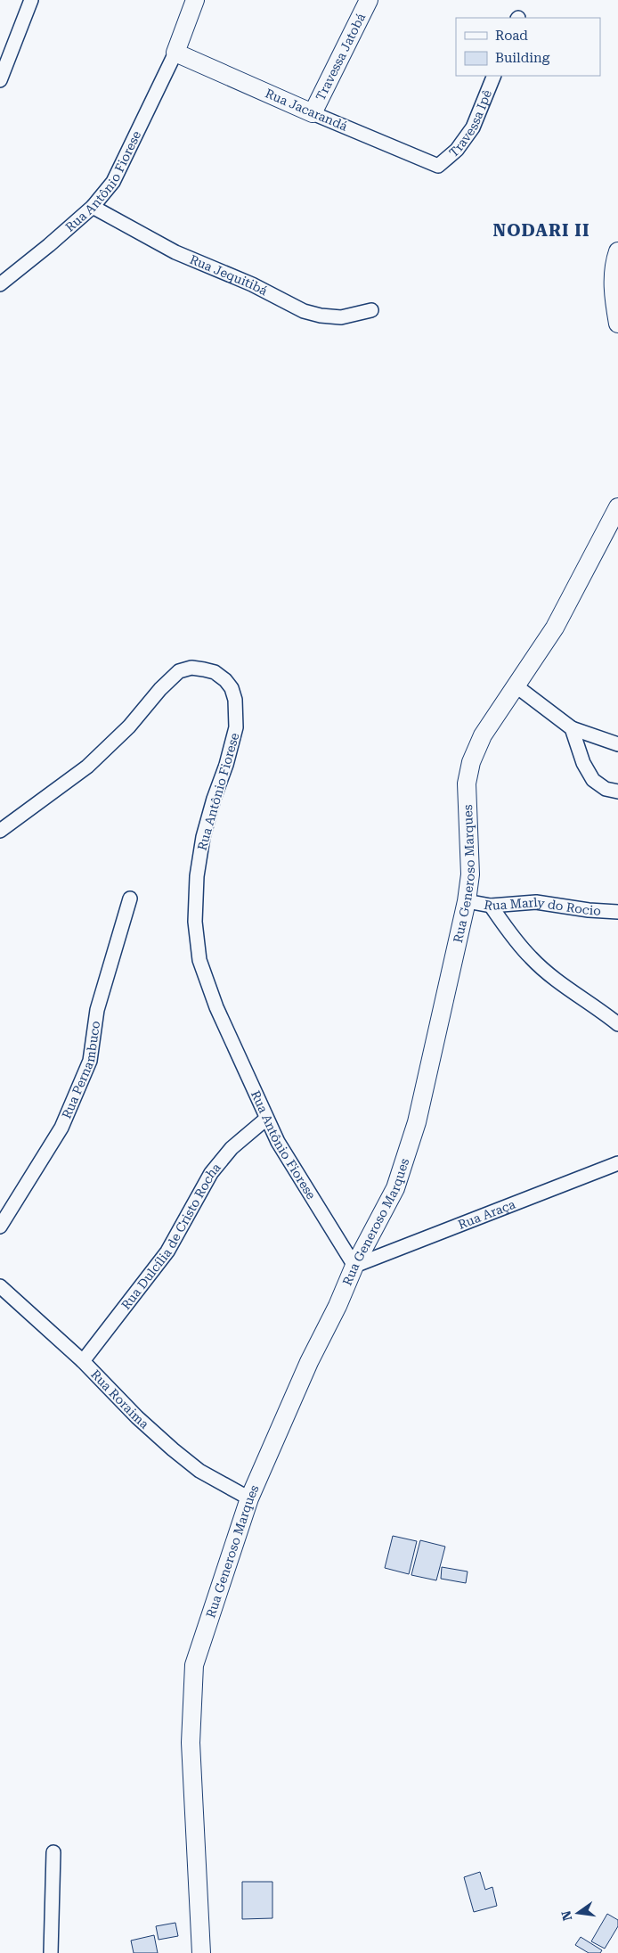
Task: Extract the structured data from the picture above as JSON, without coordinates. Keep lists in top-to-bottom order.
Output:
{
  "streets": {
    "street": [
      "Travessa Jatobá",
      "Rua Jacarandá",
      "Travessa Ipê",
      "Rua Antônio Fiorese",
      "Rua Jequitibá",
      "Rua Generoso Marques",
      "Rua Marly do Rocio",
      "Rua Pernambuco",
      "Rua Araça",
      "Rua Dulcília de Cristo Rocha",
      "Rua Roraima"
    ]
  },
  "crossings": [
    ["Travessa Jatobá", "Rua Jacarandá"],
    ["Rua Jacarandá", "Travessa Ipê"],
    ["Rua Jacarandá", "Rua Antônio Fiorese"],
    ["Rua Antônio Fiorese", "Rua Jequitibá"],
    ["Rua Antônio Fiorese", "Rua Generoso Marques"],
    ["Rua Antônio Fiorese", "Rua Araça"],
    ["Rua Antônio Fiorese", "Rua Dulcília de Cristo Rocha"],
    ["Rua Generoso Marques", "Rua Marly do Rocio"],
    ["Rua Generoso Marques", "Rua Araça"],
    ["Rua Generoso Marques", "Rua Roraima"],
    ["Rua Dulcília de Cristo Rocha", "Rua Roraima"]
  ],
  "districts": ["NODARI II"],
  "legend": ["Road", "Building"],
  "north": "left"
}
